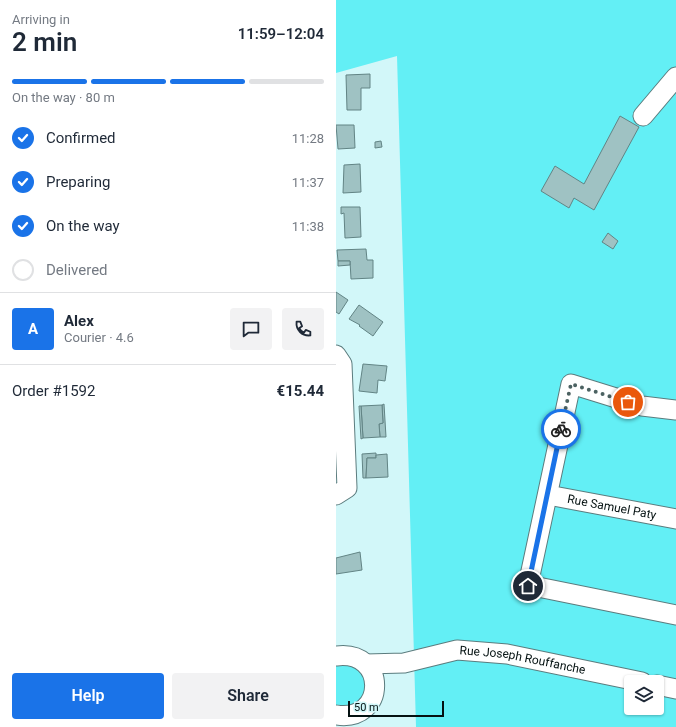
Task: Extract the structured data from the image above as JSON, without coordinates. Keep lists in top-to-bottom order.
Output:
{
  "streets": {
    "street": ["Rue Samuel Paty", "Rue Joseph Rouffanche"]
  },
  "scale_bar": "50 m",
  "page": {
    "heading": ["2 min", "Arriving in", "11:59–12:04"],
    "panel": [
      "Alex",
      "Courier · 4.6",
      "Order #1592",
      "€15.44"
    ],
    "bar": "On the way · 80 m",
    "list": [
      ["Confirmed", "11:28"],
      ["Preparing", "11:37"],
      ["On the way", "11:38"],
      "Delivered"
    ],
    "round": "A",
    "buttons": ["Help", "Share"],
    "scale": "50 m"
  }
}
